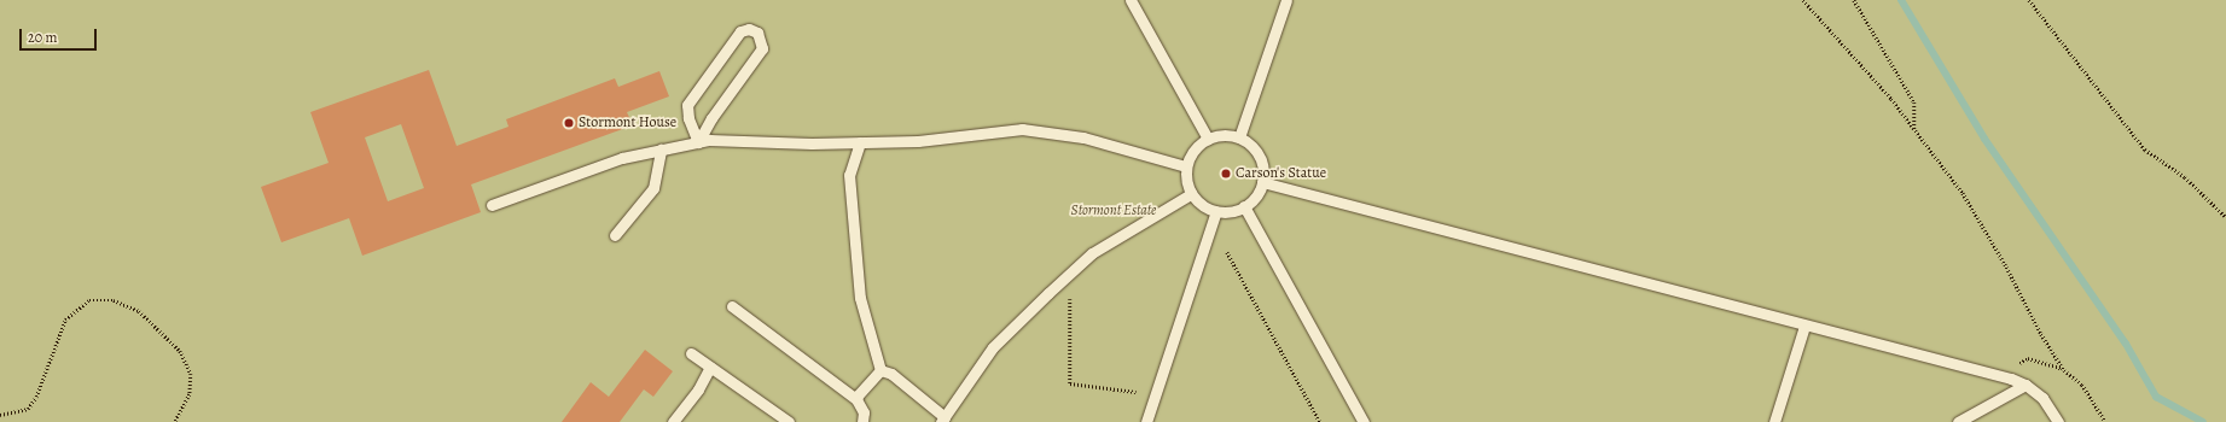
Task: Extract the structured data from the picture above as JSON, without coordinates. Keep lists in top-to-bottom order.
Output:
{
  "parks": ["Stormont Estate"],
  "places": ["Stormont House", "Carson's Statue"],
  "scale_bar": "20 m"
}
